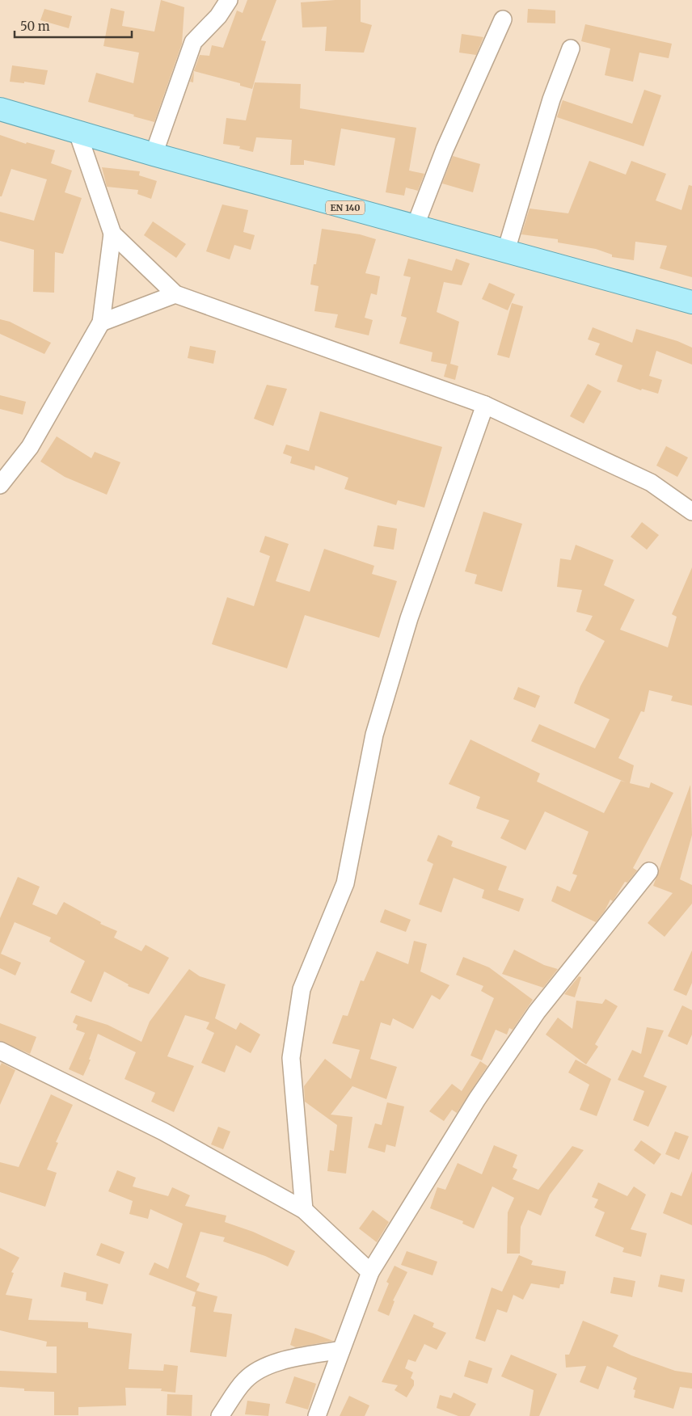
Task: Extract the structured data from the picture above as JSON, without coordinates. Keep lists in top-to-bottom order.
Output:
{
  "streets": {
    "main road": ["EN 140"]
  },
  "scale_bar": "50 m"
}
